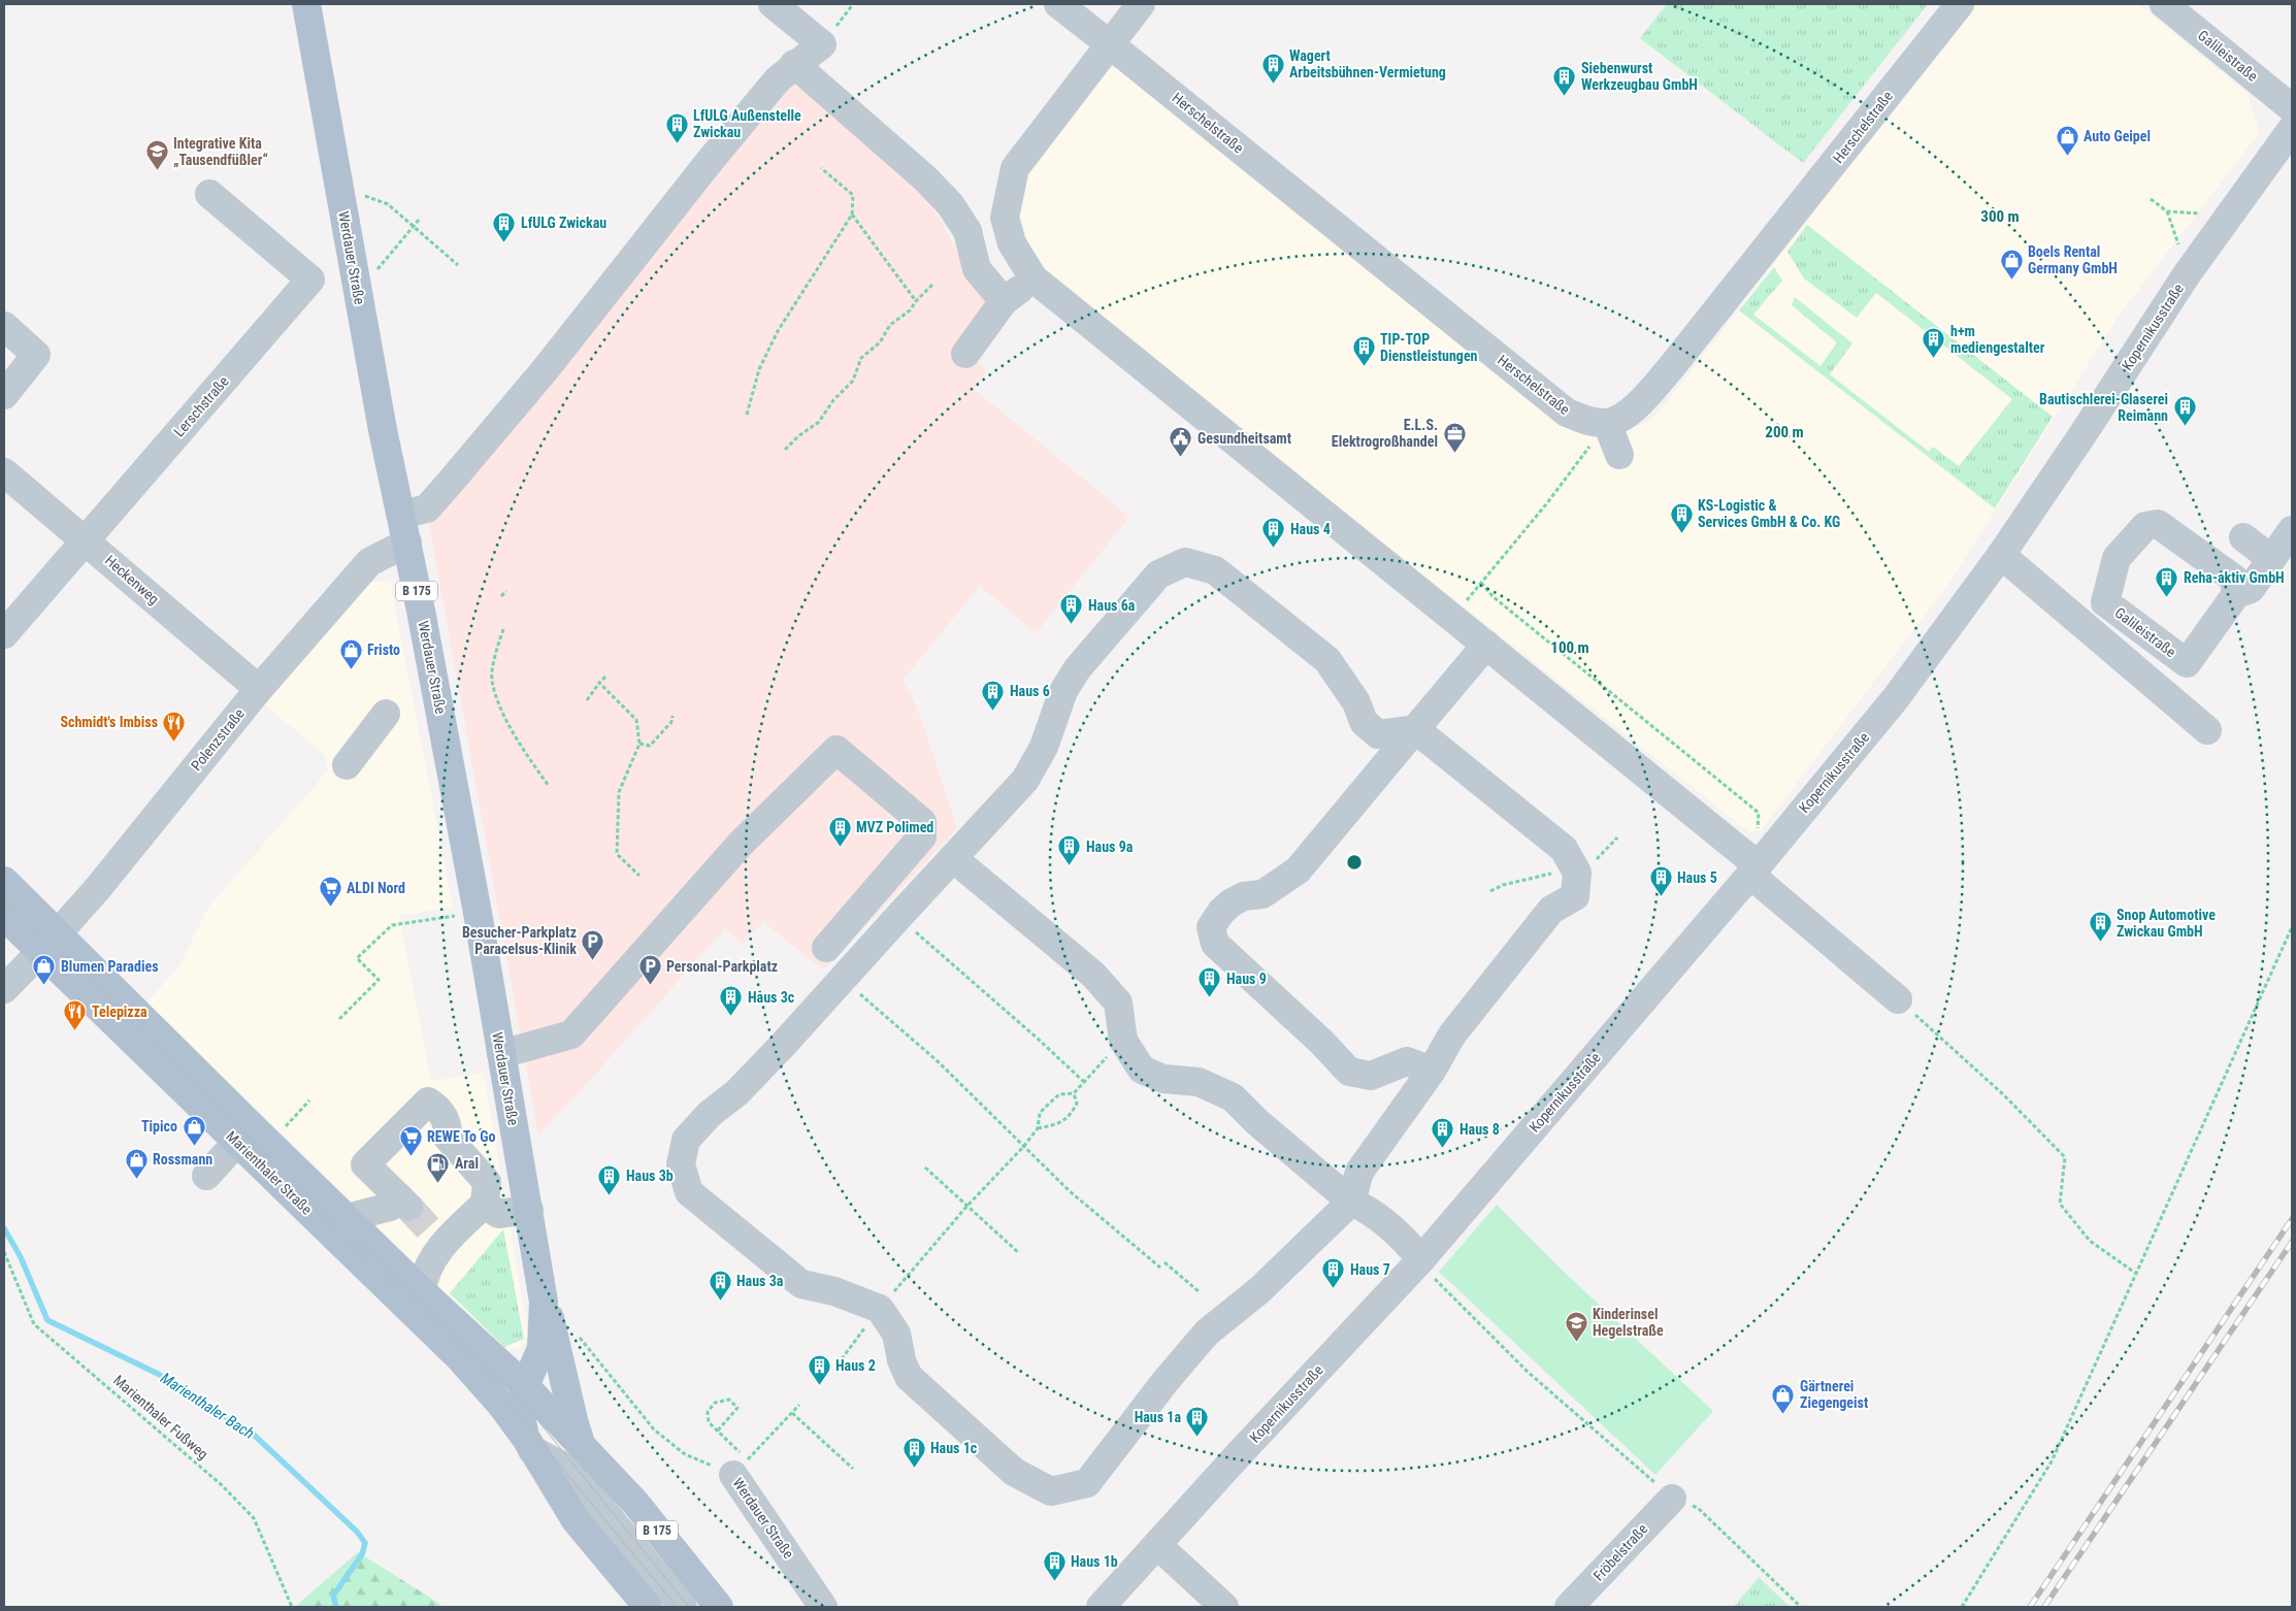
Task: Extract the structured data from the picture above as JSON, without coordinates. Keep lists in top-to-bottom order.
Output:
{
  "streets": {
    "main road": ["Werdauer Straße", "B 175", "Marienthaler Straße"],
    "street": [
      "Galileistraße",
      "Herschelstraße",
      "Kopernikusstraße",
      "Lerschstraße",
      "Heckenweg",
      "Polenzstraße",
      "Fröbelstraße"
    ],
    "path": ["Marienthaler Fußweg"]
  },
  "crossings": [
    ["Werdauer Straße", "Polenzstraße"],
    ["Werdauer Straße", "Marienthaler Straße"],
    ["Lerschstraße", "Heckenweg"],
    ["Heckenweg", "Polenzstraße"],
    ["Polenzstraße", "Marienthaler Straße"]
  ],
  "water": ["Marienthaler Bach"],
  "places": {
    "building": [
      "Wagert Arbeitsbühnen-Vermietung",
      "Siebenwurst Werkzeugbau GmbH",
      "LfULG Außenstelle Zwickau",
      "LfULG Zwickau",
      "h+m mediengestalter",
      "TIP-TOP Dienstleistungen",
      "Bautischlerei-Glaserei Reimann",
      "KS-Logistic & Services GmbH & Co. KG",
      "Haus 4",
      "Reha-aktiv GmbH",
      "Haus 6a",
      "Haus 6",
      "MVZ Polimed",
      "Haus 9a",
      "Haus 5",
      "Snop Automotive Zwickau GmbH",
      "Haus 9",
      "Haus 3c",
      "Haus 8",
      "Haus 3b",
      "Haus 7",
      "Haus 3a",
      "Haus 2",
      "Haus 1a",
      "Haus 1c",
      "Haus 1b"
    ],
    "shop": [
      "Auto Geipel",
      "Boels Rental Germany GmbH",
      "Fristo",
      "Blumen Paradies",
      "Tipico",
      "Rossmann",
      "Gärtnerei Ziegengeist"
    ],
    "school or university": ["Integrative Kita „Tausendfüßler“", "Kinderinsel Hegelstraße"],
    "office": ["E.L.S. Elektrogroßhandel"],
    "public building": ["Gesundheitsamt"],
    "restaurant": ["Schmidt's Imbiss", "Telepizza"],
    "supermarket": ["ALDI Nord", "REWE To Go"],
    "parking": ["Besucher-Parkplatz Paracelsus-Klinik", "Personal-Parkplatz"],
    "fuel station": ["Aral"]
  },
  "rings": ["300 m", "200 m", "100 m"]
}
